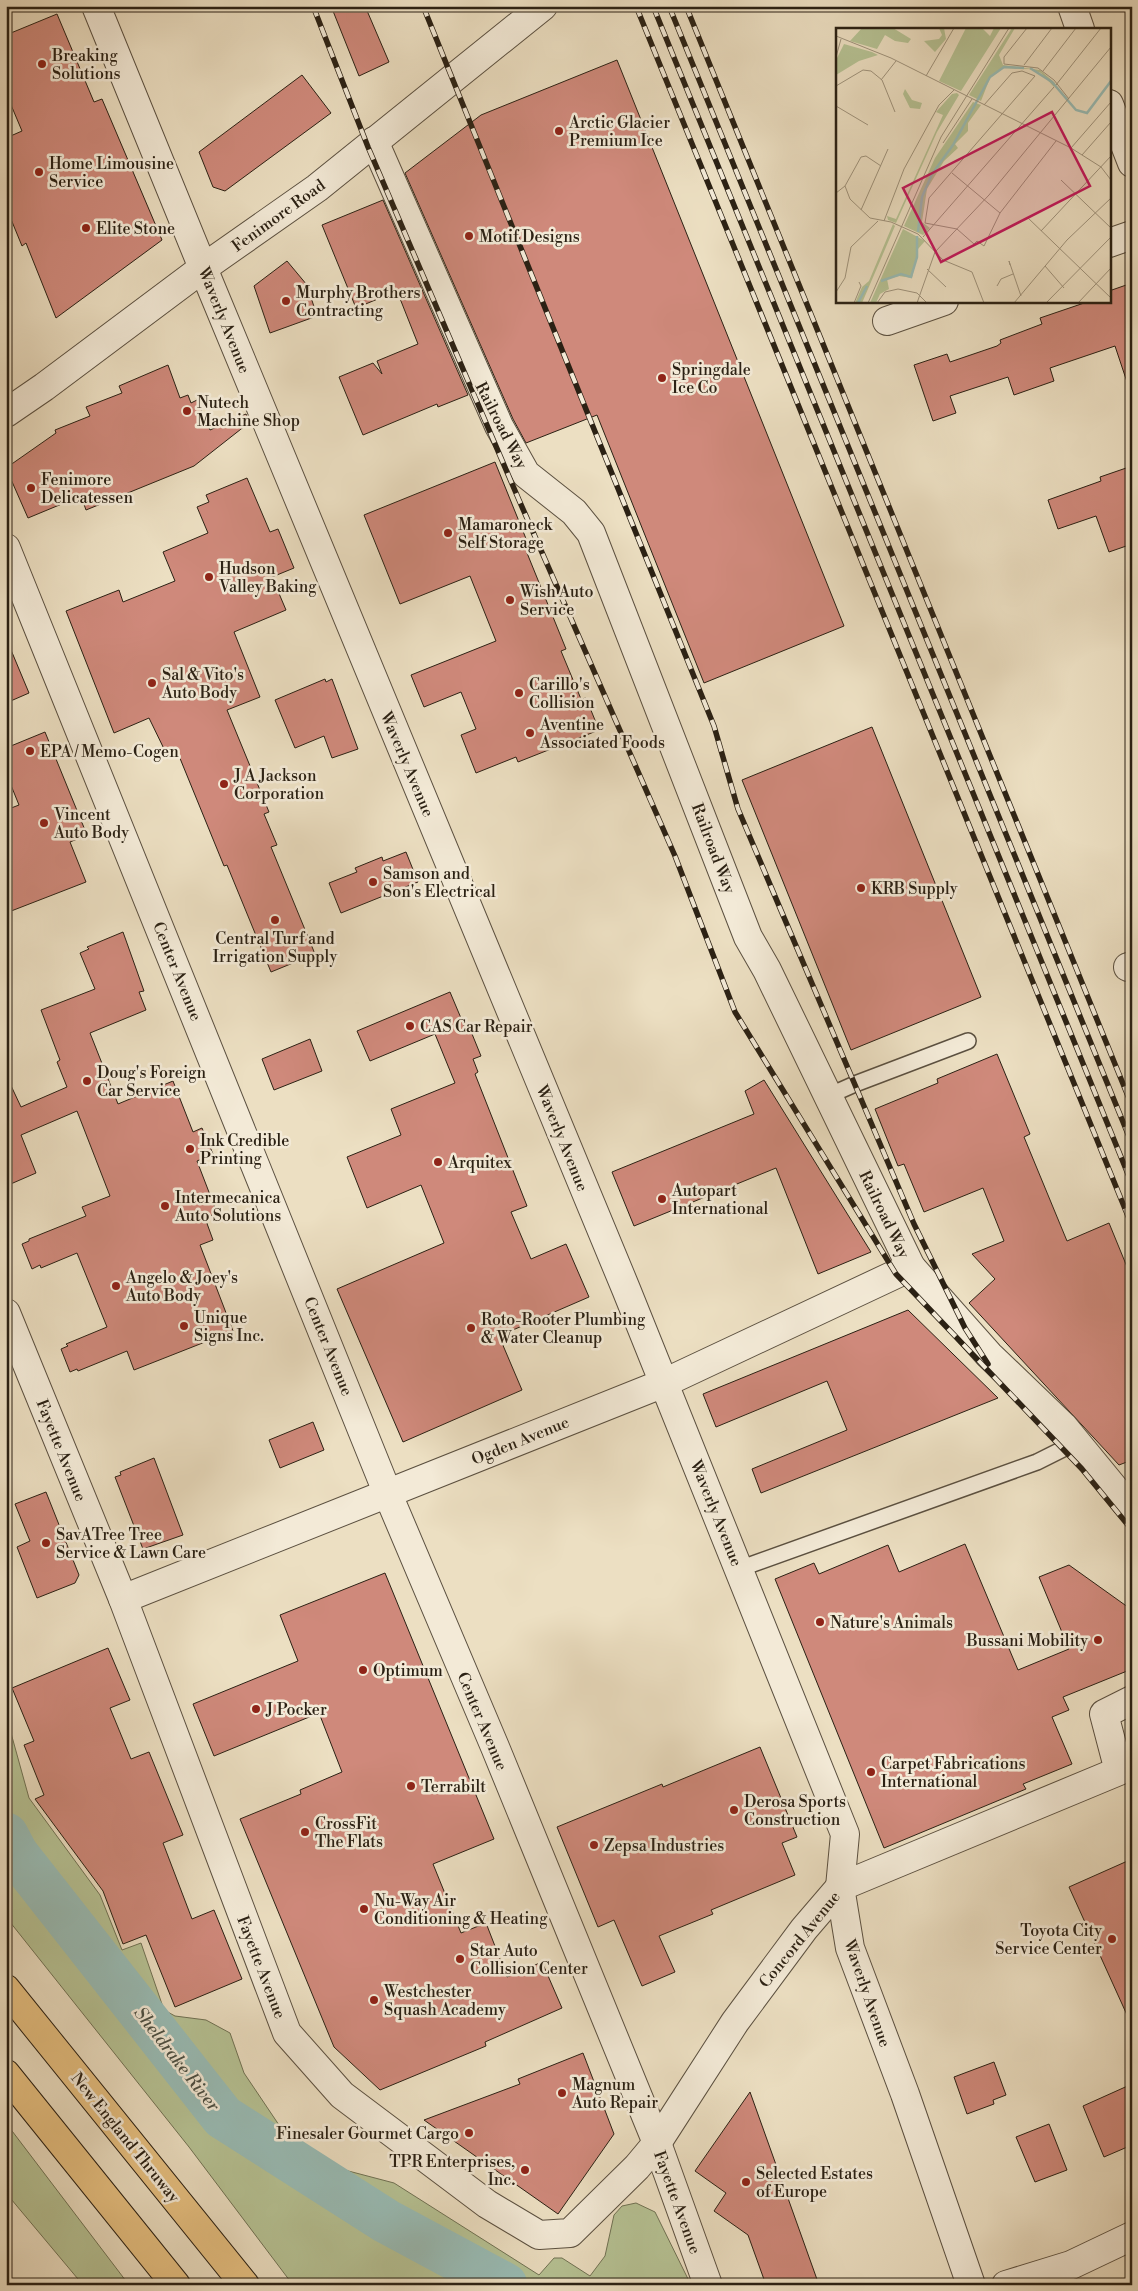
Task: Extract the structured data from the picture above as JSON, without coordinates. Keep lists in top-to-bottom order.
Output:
{
  "streets": {
    "highway": ["New England Thruway"],
    "street": [
      "Fenimore Road",
      "Waverly Avenue",
      "Railroad Way",
      "Center Avenue",
      "Ogden Avenue",
      "Fayette Avenue",
      "Concord Avenue"
    ]
  },
  "crossings": [
    ["Fenimore Road", "Waverly Avenue"],
    ["Fenimore Road", "Railroad Way"],
    ["Waverly Avenue", "Ogden Avenue"],
    ["Waverly Avenue", "Concord Avenue"],
    ["Railroad Way", "Ogden Avenue"],
    ["Center Avenue", "Ogden Avenue"],
    ["Center Avenue", "Fayette Avenue"],
    ["Center Avenue", "Concord Avenue"],
    ["Ogden Avenue", "Fayette Avenue"],
    ["Fayette Avenue", "Concord Avenue"]
  ],
  "water": ["Sheldrake River"],
  "places": [
    "Breaking Solutions",
    "Arctic Glacier Premium Ice",
    "Home Limousine Service",
    "Elite Stone",
    "Motif Designs",
    "Murphy Brothers Contracting",
    "Springdale Ice Co",
    "Nutech Machine Shop",
    "Fenimore Delicatessen",
    "Mamaroneck Self Storage",
    "Hudson Valley Baking",
    "Wish Auto Service",
    "Sal & Vito's Auto Body",
    "Carillo's Collision",
    "Aventine Associated Foods",
    "EPA / Memo-Cogen",
    "J A Jackson Corporation",
    "Vincent Auto Body",
    "Samson and Son's Electrical",
    "KRB Supply",
    "Central Turf and Irrigation Supply",
    "CAS Car Repair",
    "Doug's Foreign Car Service",
    "Ink Credible Printing",
    "Arquitex",
    "Autopart International",
    "Intermecanica Auto Solutions",
    "Angelo & Joey's Auto Body",
    "Unique Signs Inc.",
    "Roto-Rooter Plumbing & Water Cleanup",
    "SavATree Tree Service & Lawn Care",
    "Nature's Animals",
    "Bussani Mobility",
    "Optimum",
    "J Pocker",
    "Carpet Fabrications International",
    "Terrabilt",
    "Derosa Sports Construction",
    "CrossFit The Flats",
    "Zepsa Industries",
    "Nu-Way Air Conditioning & Heating",
    "Toyota City Service Center",
    "Star Auto Collision Center",
    "Westchester Squash Academy",
    "Magnum Auto Repair",
    "Finesaler Gourmet Cargo",
    "TPR Enterprises, Inc.",
    "Selected Estates of Europe"
  ]
}
